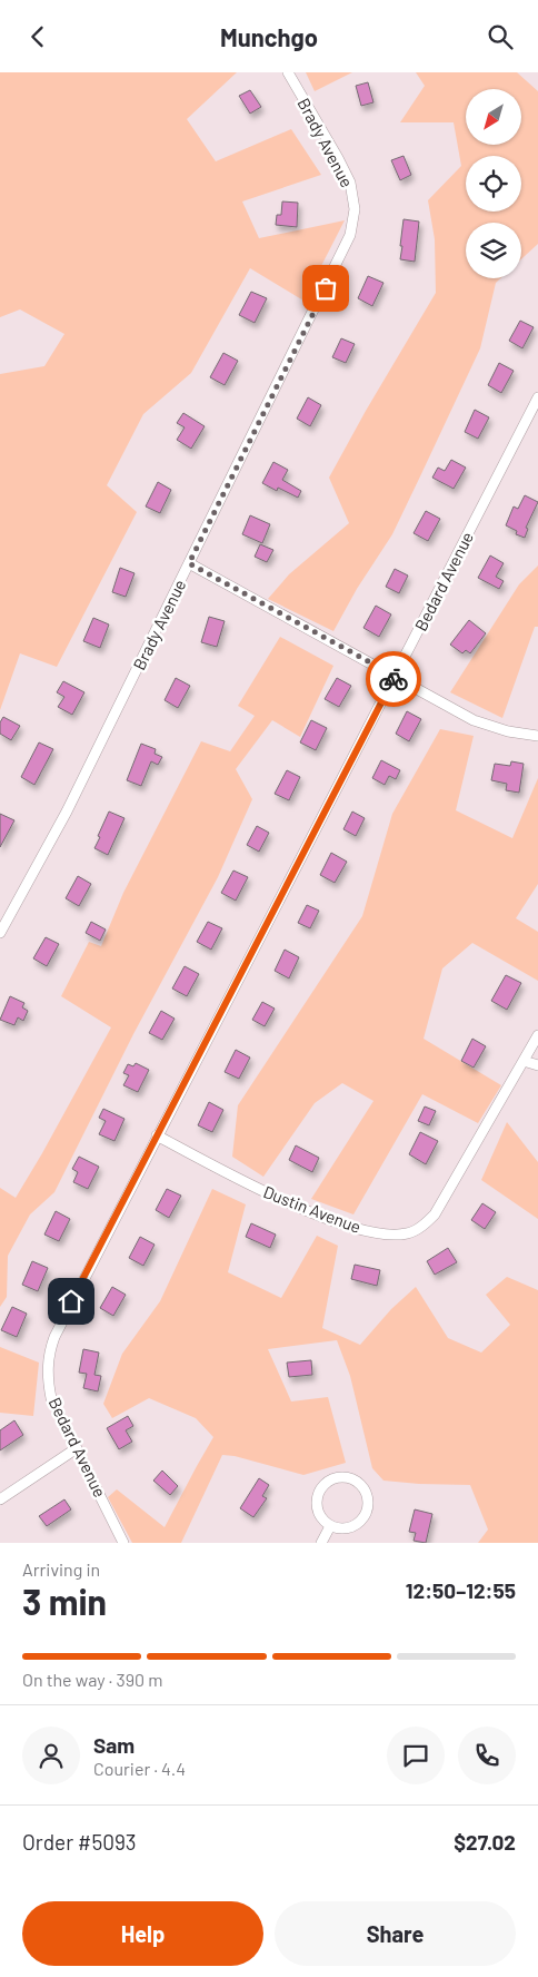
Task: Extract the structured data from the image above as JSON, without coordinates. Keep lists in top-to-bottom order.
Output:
{
  "streets": {
    "street": ["Brady Avenue", "Bedard Avenue", "Dustin Avenue"]
  },
  "crossings": [
    ["Bedard Avenue", "Dustin Avenue"]
  ],
  "north": "bottom left",
  "page": {
    "header": "Munchgo",
    "heading": ["3 min", "Arriving in", "12:50–12:55"],
    "panel": [
      "Sam",
      "Courier · 4.4",
      "Order #5093",
      "$27.02"
    ],
    "bar": "On the way · 390 m",
    "buttons": ["Help", "Share"]
  }
}
